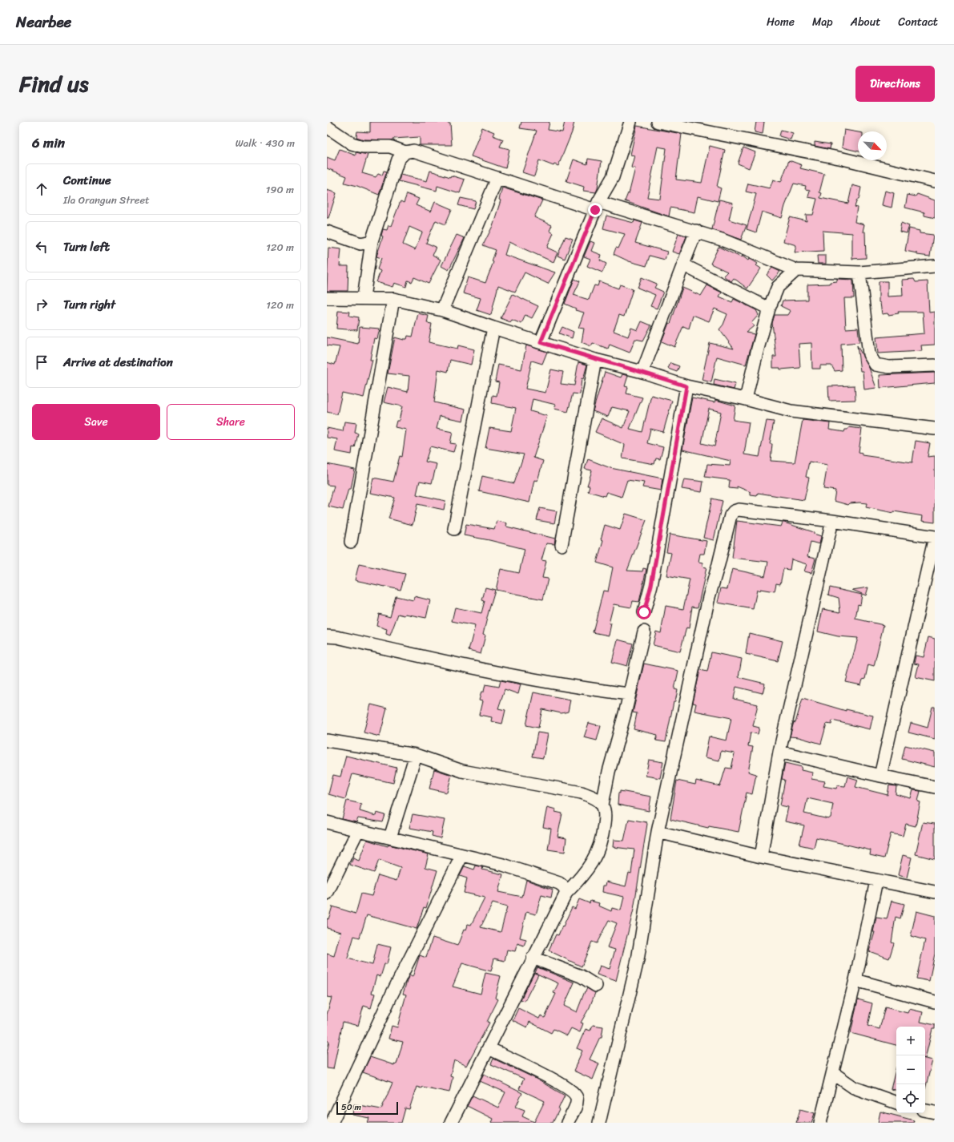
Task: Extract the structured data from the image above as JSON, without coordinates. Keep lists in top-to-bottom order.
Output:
{
  "scale_bar": "50 m",
  "north": "bottom right",
  "page": {
    "header": "Nearbee",
    "nav": [
      "Home",
      "Map",
      "About",
      "Contact"
    ],
    "title": "Find us",
    "buttons": [
      "Directions",
      ["Save", "Share"]
    ],
    "heading": ["6 min", "Walk · 430 m"],
    "list": [
      ["Continue", "Ila Orangun Street", "190 m"],
      ["Turn left", "120 m"],
      ["Turn right", "120 m"],
      "Arrive at destination"
    ],
    "map_buttons": ["+", "−"],
    "scale": "50 m"
  }
}
